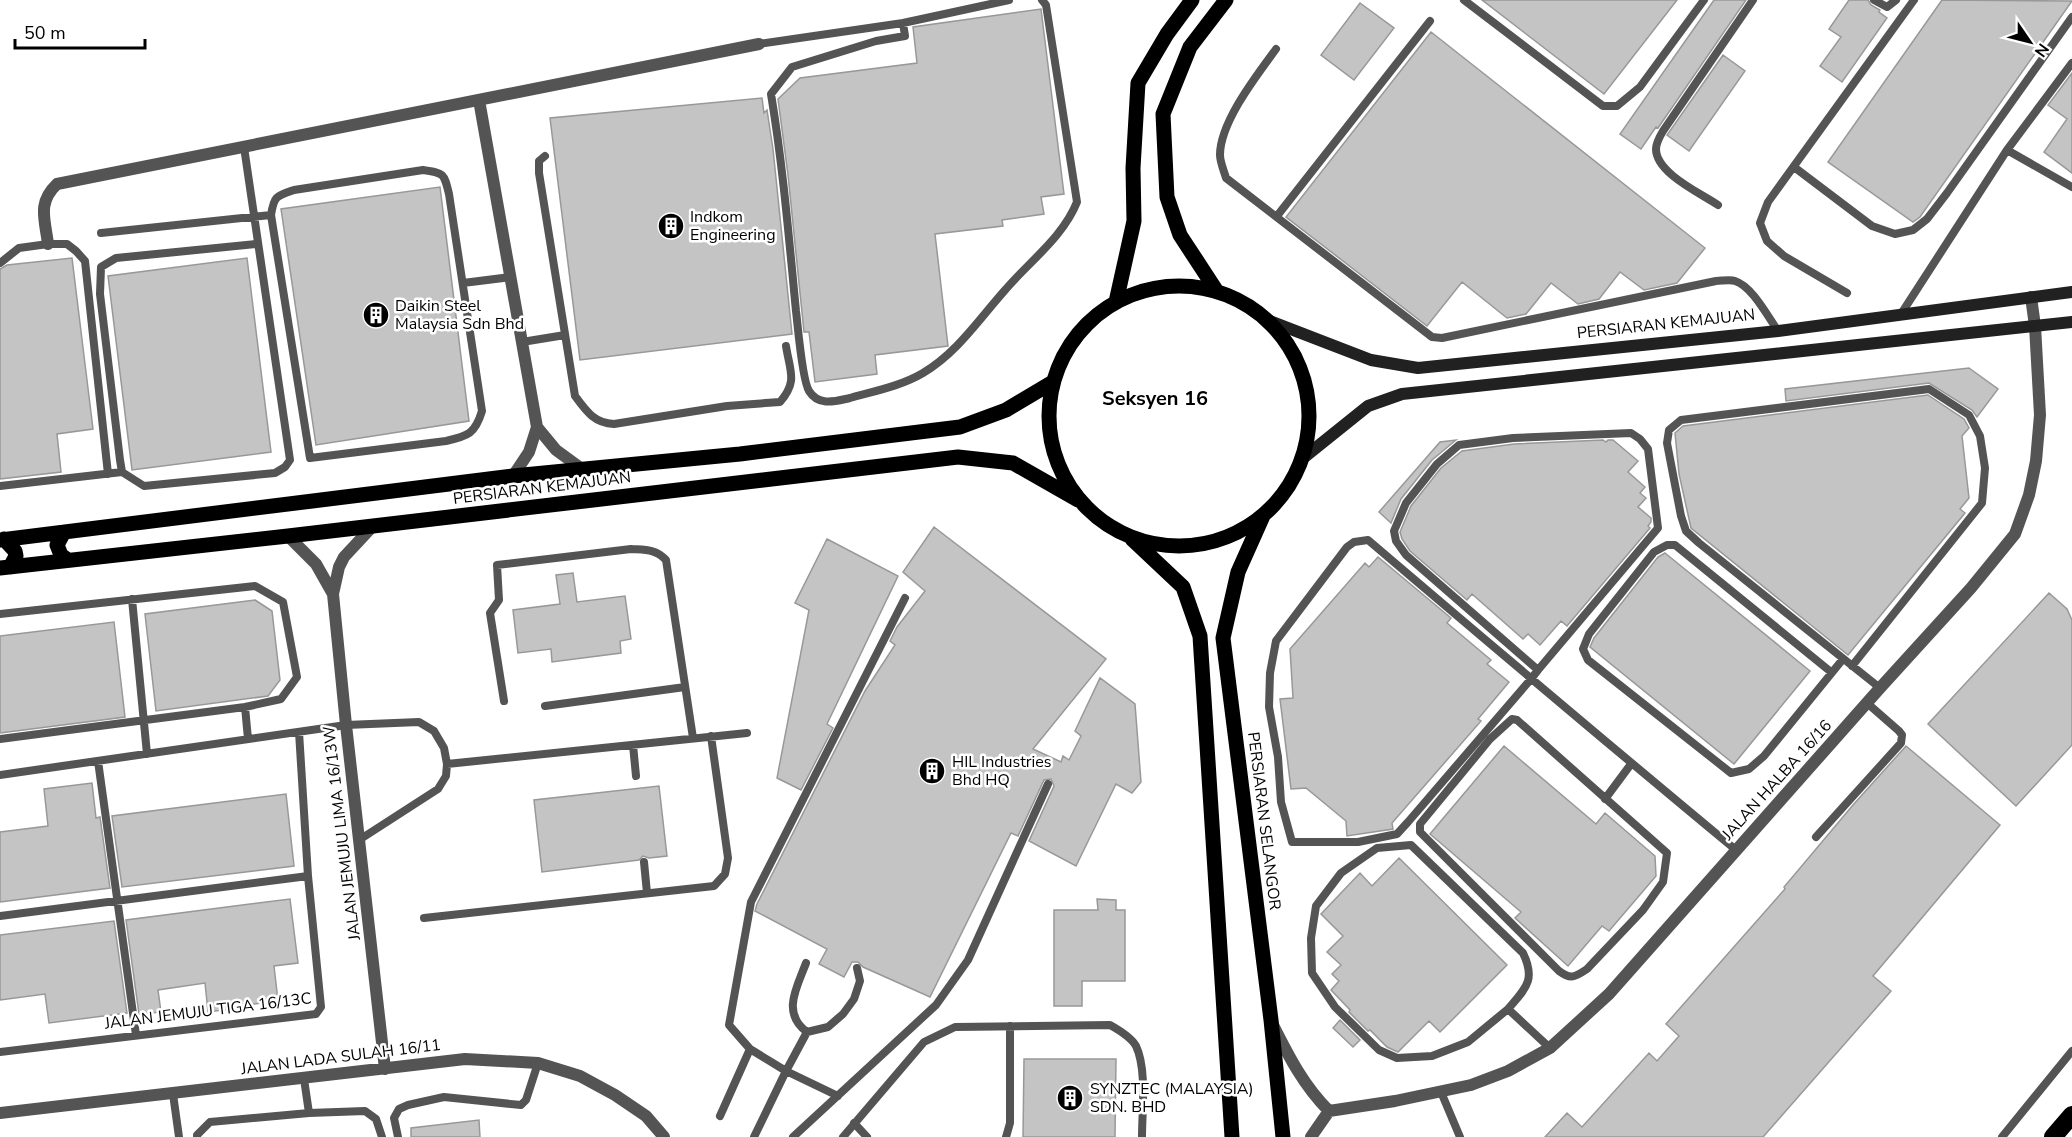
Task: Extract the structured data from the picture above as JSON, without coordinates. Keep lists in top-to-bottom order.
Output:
{
  "streets": {
    "main road": ["PERSIARAN KEMAJUAN", "PERSIARAN SELANGOR"],
    "street": ["JALAN HALBA 16/16", "JALAN JEMUJU LIMA 16/13W", "JALAN LADA SULAH 16/11"],
    "lane": ["JALAN JEMUJU TIGA 16/13C"]
  },
  "crossings": [
    ["PERSIARAN KEMAJUAN", "JALAN HALBA 16/16"],
    ["PERSIARAN KEMAJUAN", "JALAN JEMUJU LIMA 16/13W"],
    ["JALAN JEMUJU LIMA 16/13W", "JALAN LADA SULAH 16/11"]
  ],
  "districts": ["Seksyen 16"],
  "places": {
    "building": [
      "Indkom Engineering",
      "Daikin Steel Malaysia Sdn Bhd",
      "HIL Industries Bhd HQ",
      "SYNZTEC (MALAYSIA) SDN. BHD"
    ]
  },
  "scale_bar": "50 m",
  "north": "bottom right"
}
